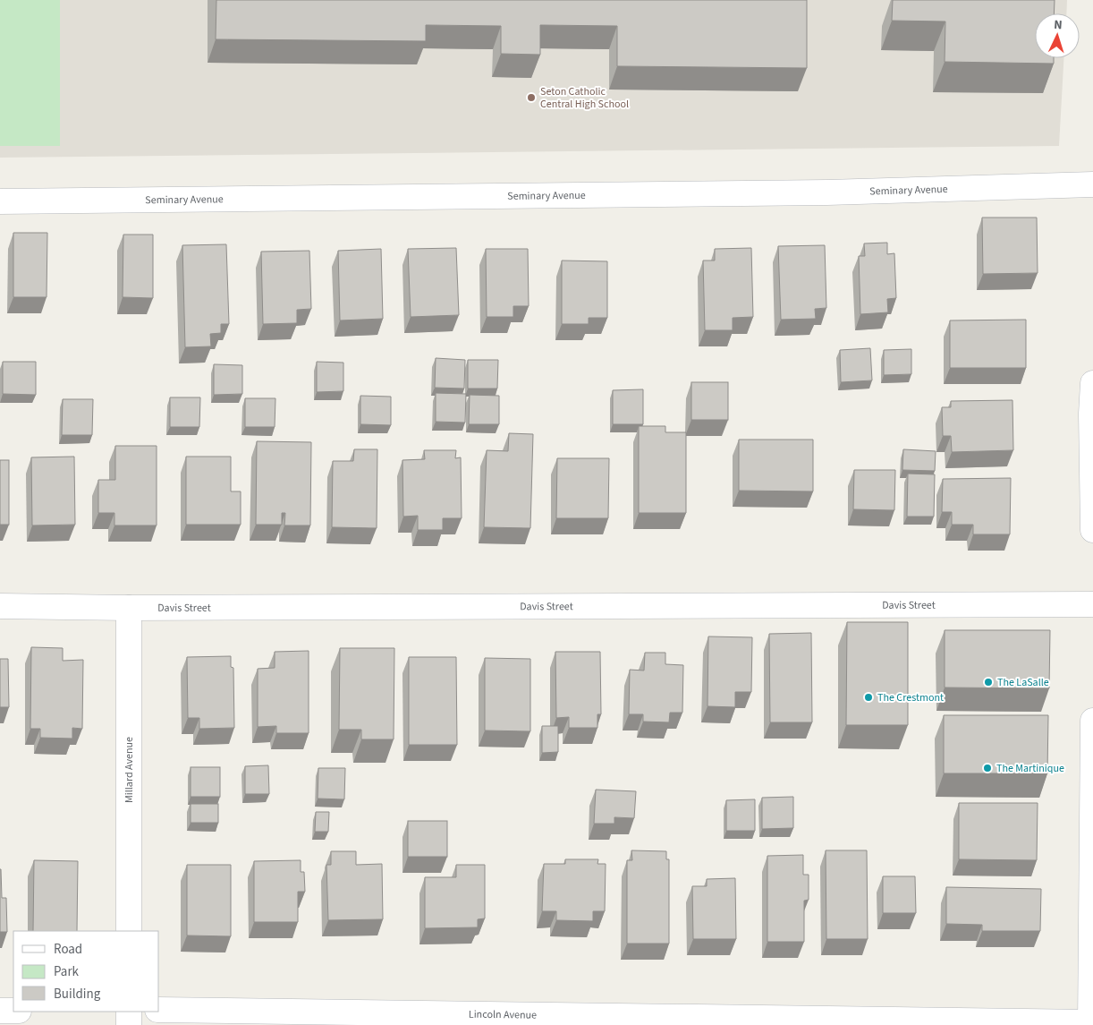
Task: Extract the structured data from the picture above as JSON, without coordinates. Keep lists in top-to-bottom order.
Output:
{
  "streets": {
    "street": [
      "Seminary Avenue",
      "Davis Street",
      "Millard Avenue",
      "Lincoln Avenue"
    ]
  },
  "crossings": [
    ["Davis Street", "Millard Avenue"]
  ],
  "places": [
    "Seton Catholic Central High School",
    "The LaSalle",
    "The Crestmont",
    "The Martinique"
  ],
  "legend": ["Road", "Park", "Building"],
  "north": "top"
}
